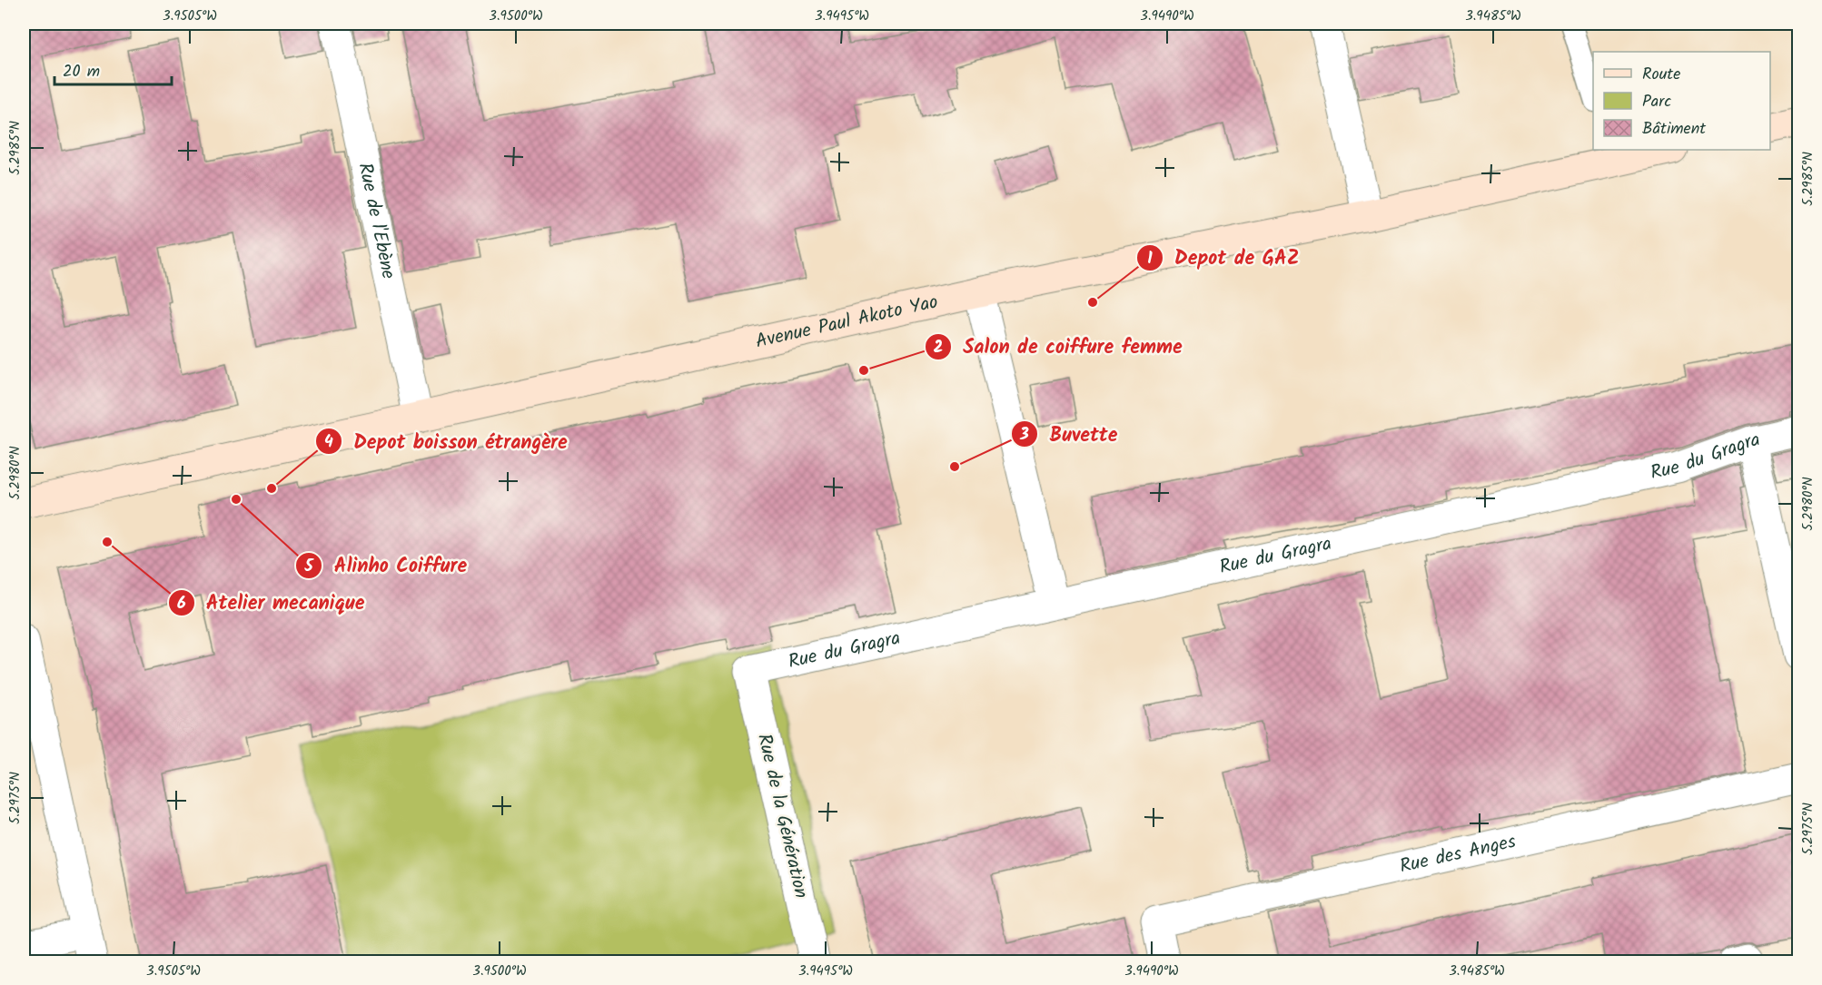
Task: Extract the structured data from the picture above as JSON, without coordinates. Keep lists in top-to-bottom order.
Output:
{
  "streets": {
    "street": [
      "Rue de l'Ebène",
      "Avenue Paul Akoto Yao",
      "Rue du Gragra",
      "Rue de la Génération",
      "Rue des Anges"
    ]
  },
  "crossings": [
    ["Rue de l'Ebène", "Avenue Paul Akoto Yao"],
    ["Rue du Gragra", "Rue de la Génération"]
  ],
  "places": [
    "Depot de GAZ",
    "Salon de coiffure femme",
    "Buvette",
    "Depot boisson étrangère",
    "Alinho Coiffure",
    "Atelier mecanique"
  ],
  "legend": ["Route", "Parc", "Bâtiment"],
  "scale_bar": "20 m",
  "coordinates": [
    "3.9505°W",
    "3.9500°W",
    "3.9495°W",
    "3.9490°W",
    "3.9485°W",
    "5.2985°N",
    "5.2980°N",
    "5.2975°N"
  ]
}
